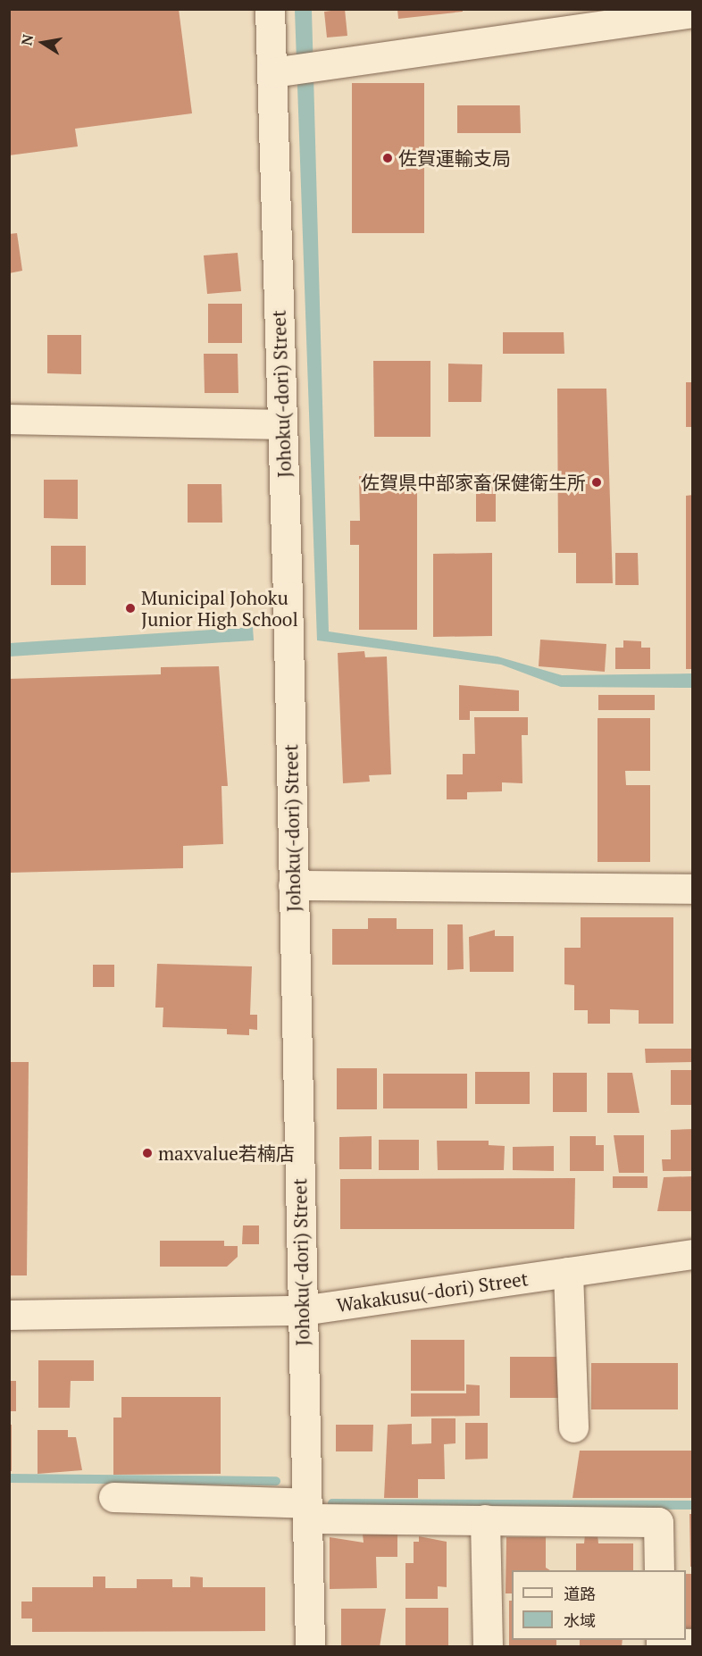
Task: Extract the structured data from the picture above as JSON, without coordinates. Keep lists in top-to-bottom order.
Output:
{
  "streets": {
    "street": ["Johoku(-dori) Street", "Wakakusu(-dori) Street"]
  },
  "crossings": [
    ["Johoku(-dori) Street", "Wakakusu(-dori) Street"]
  ],
  "places": [
    "佐賀運輸支局",
    "佐賀県中部家畜保健衛生所",
    "Municipal Johoku Junior High School",
    "maxvalue若楠店"
  ],
  "legend": ["道路", "水域"],
  "north": "left"
}
